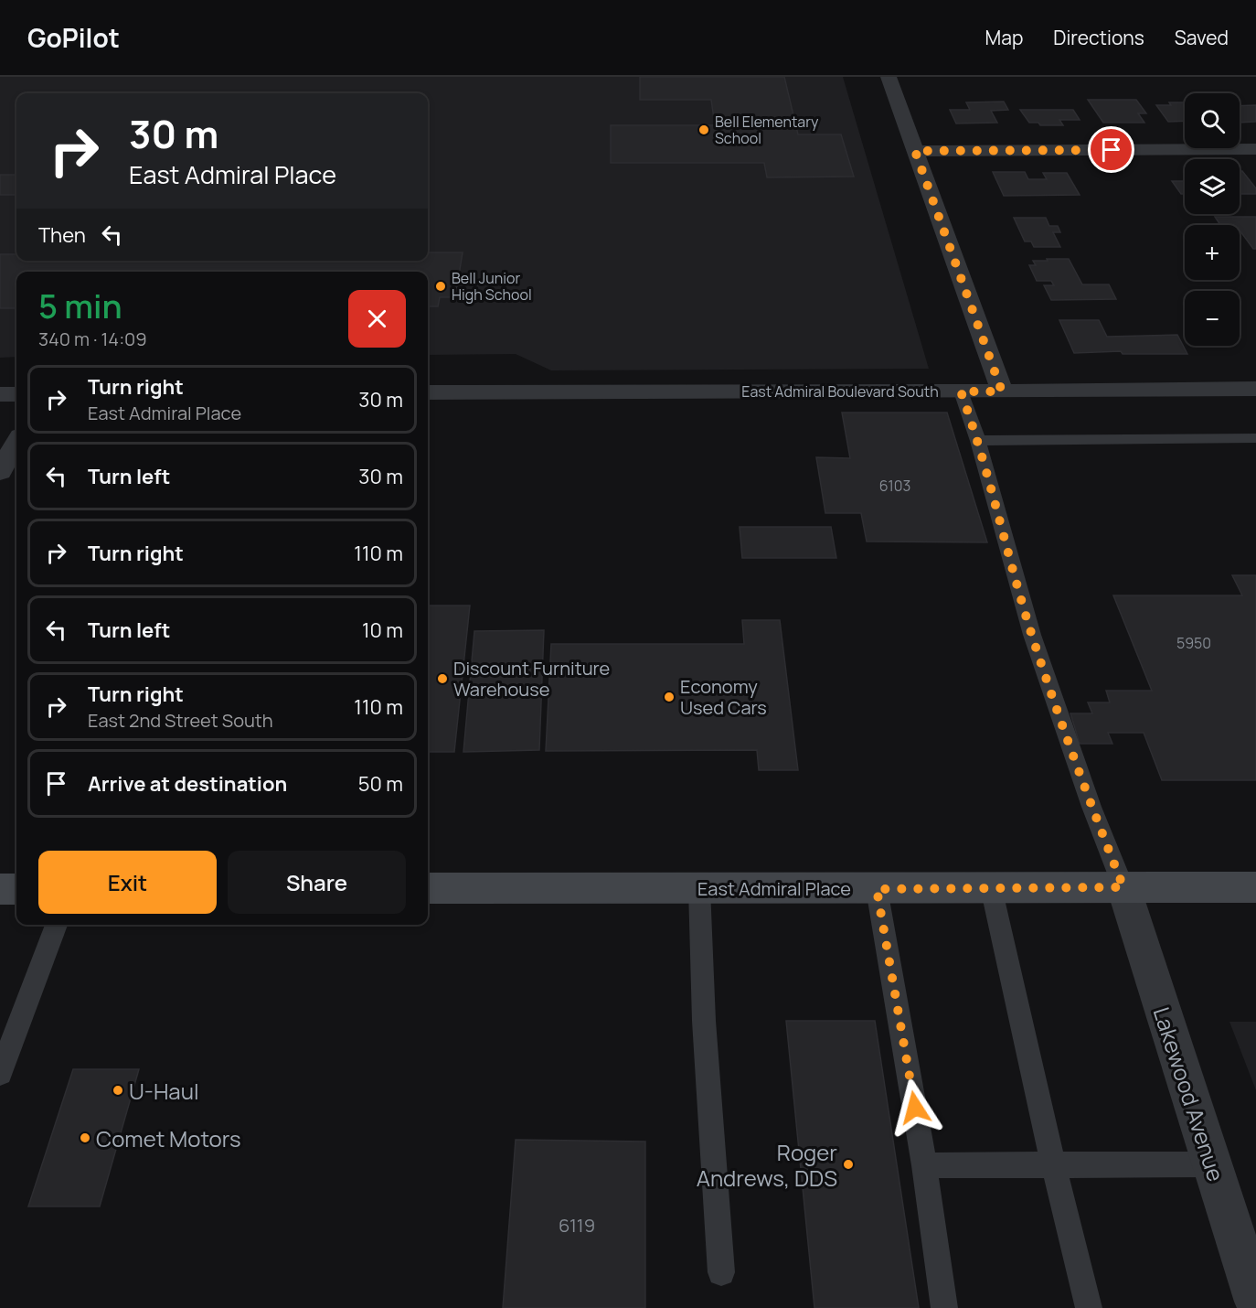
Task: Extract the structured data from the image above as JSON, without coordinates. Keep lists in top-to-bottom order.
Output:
{
  "streets": {
    "main road": ["East Admiral Place"],
    "street": ["East Admiral Boulevard South", "Lakewood Avenue"]
  },
  "crossings": [
    ["East Admiral Place", "Lakewood Avenue"]
  ],
  "places": [
    "Bell Elementary School",
    "Bell Junior High School",
    "Discount Furniture Warehouse",
    "Economy Used Cars",
    "U-Haul",
    "Comet Motors",
    "Roger Andrews, DDS"
  ],
  "house_numbers": ["6103", "5950", "6119"],
  "page": {
    "header": "GoPilot",
    "nav": ["Map", "Directions", "Saved"],
    "map_buttons": ["+", "−"],
    "turn": ["30 m", "East Admiral Place"],
    "then": "Then",
    "heading": ["5 min", "340 m · 14:09"],
    "list": [
      {
        "name": "Turn right",
        "note": "East Admiral Place",
        "value": "30 m"
      },
      {
        "name": "Turn left",
        "value": "30 m"
      },
      {
        "name": "Turn right",
        "value": "110 m"
      },
      {
        "name": "Turn left",
        "value": "10 m"
      },
      {
        "name": "Turn right",
        "note": "East 2nd Street South",
        "value": "110 m"
      },
      {
        "name": "Arrive at destination",
        "value": "50 m"
      }
    ],
    "buttons": ["Exit", "Share"]
  }
}
